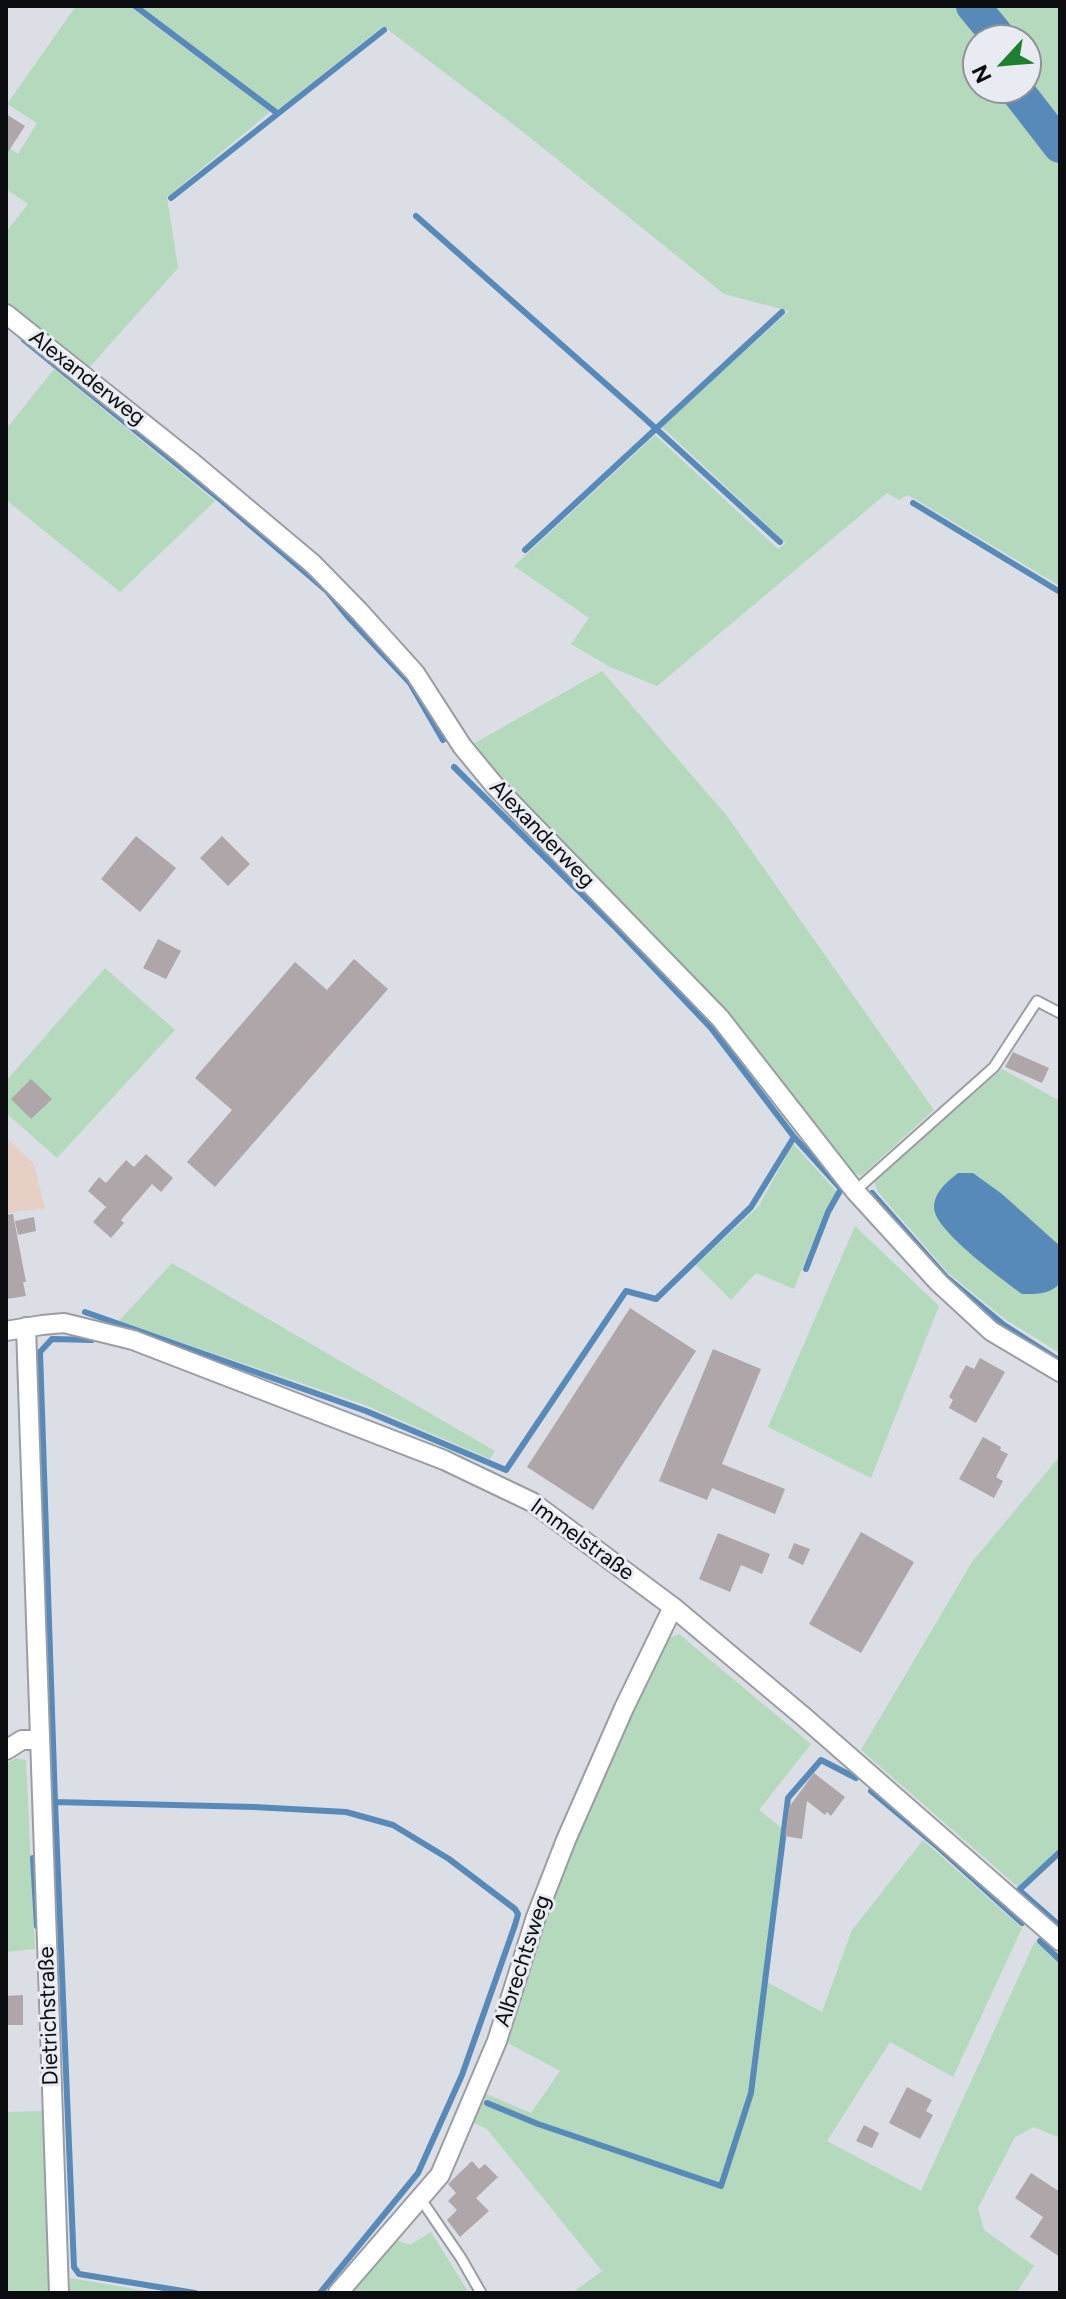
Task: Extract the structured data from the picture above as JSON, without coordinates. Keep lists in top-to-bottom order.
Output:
{
  "streets": {
    "street": [
      "Alexanderweg",
      "Immelstraße",
      "Albrechtsweg",
      "Dietrichstraße"
    ]
  },
  "crossings": [
    ["Immelstraße", "Albrechtsweg"],
    ["Immelstraße", "Dietrichstraße"]
  ],
  "north": "bottom left"
}
